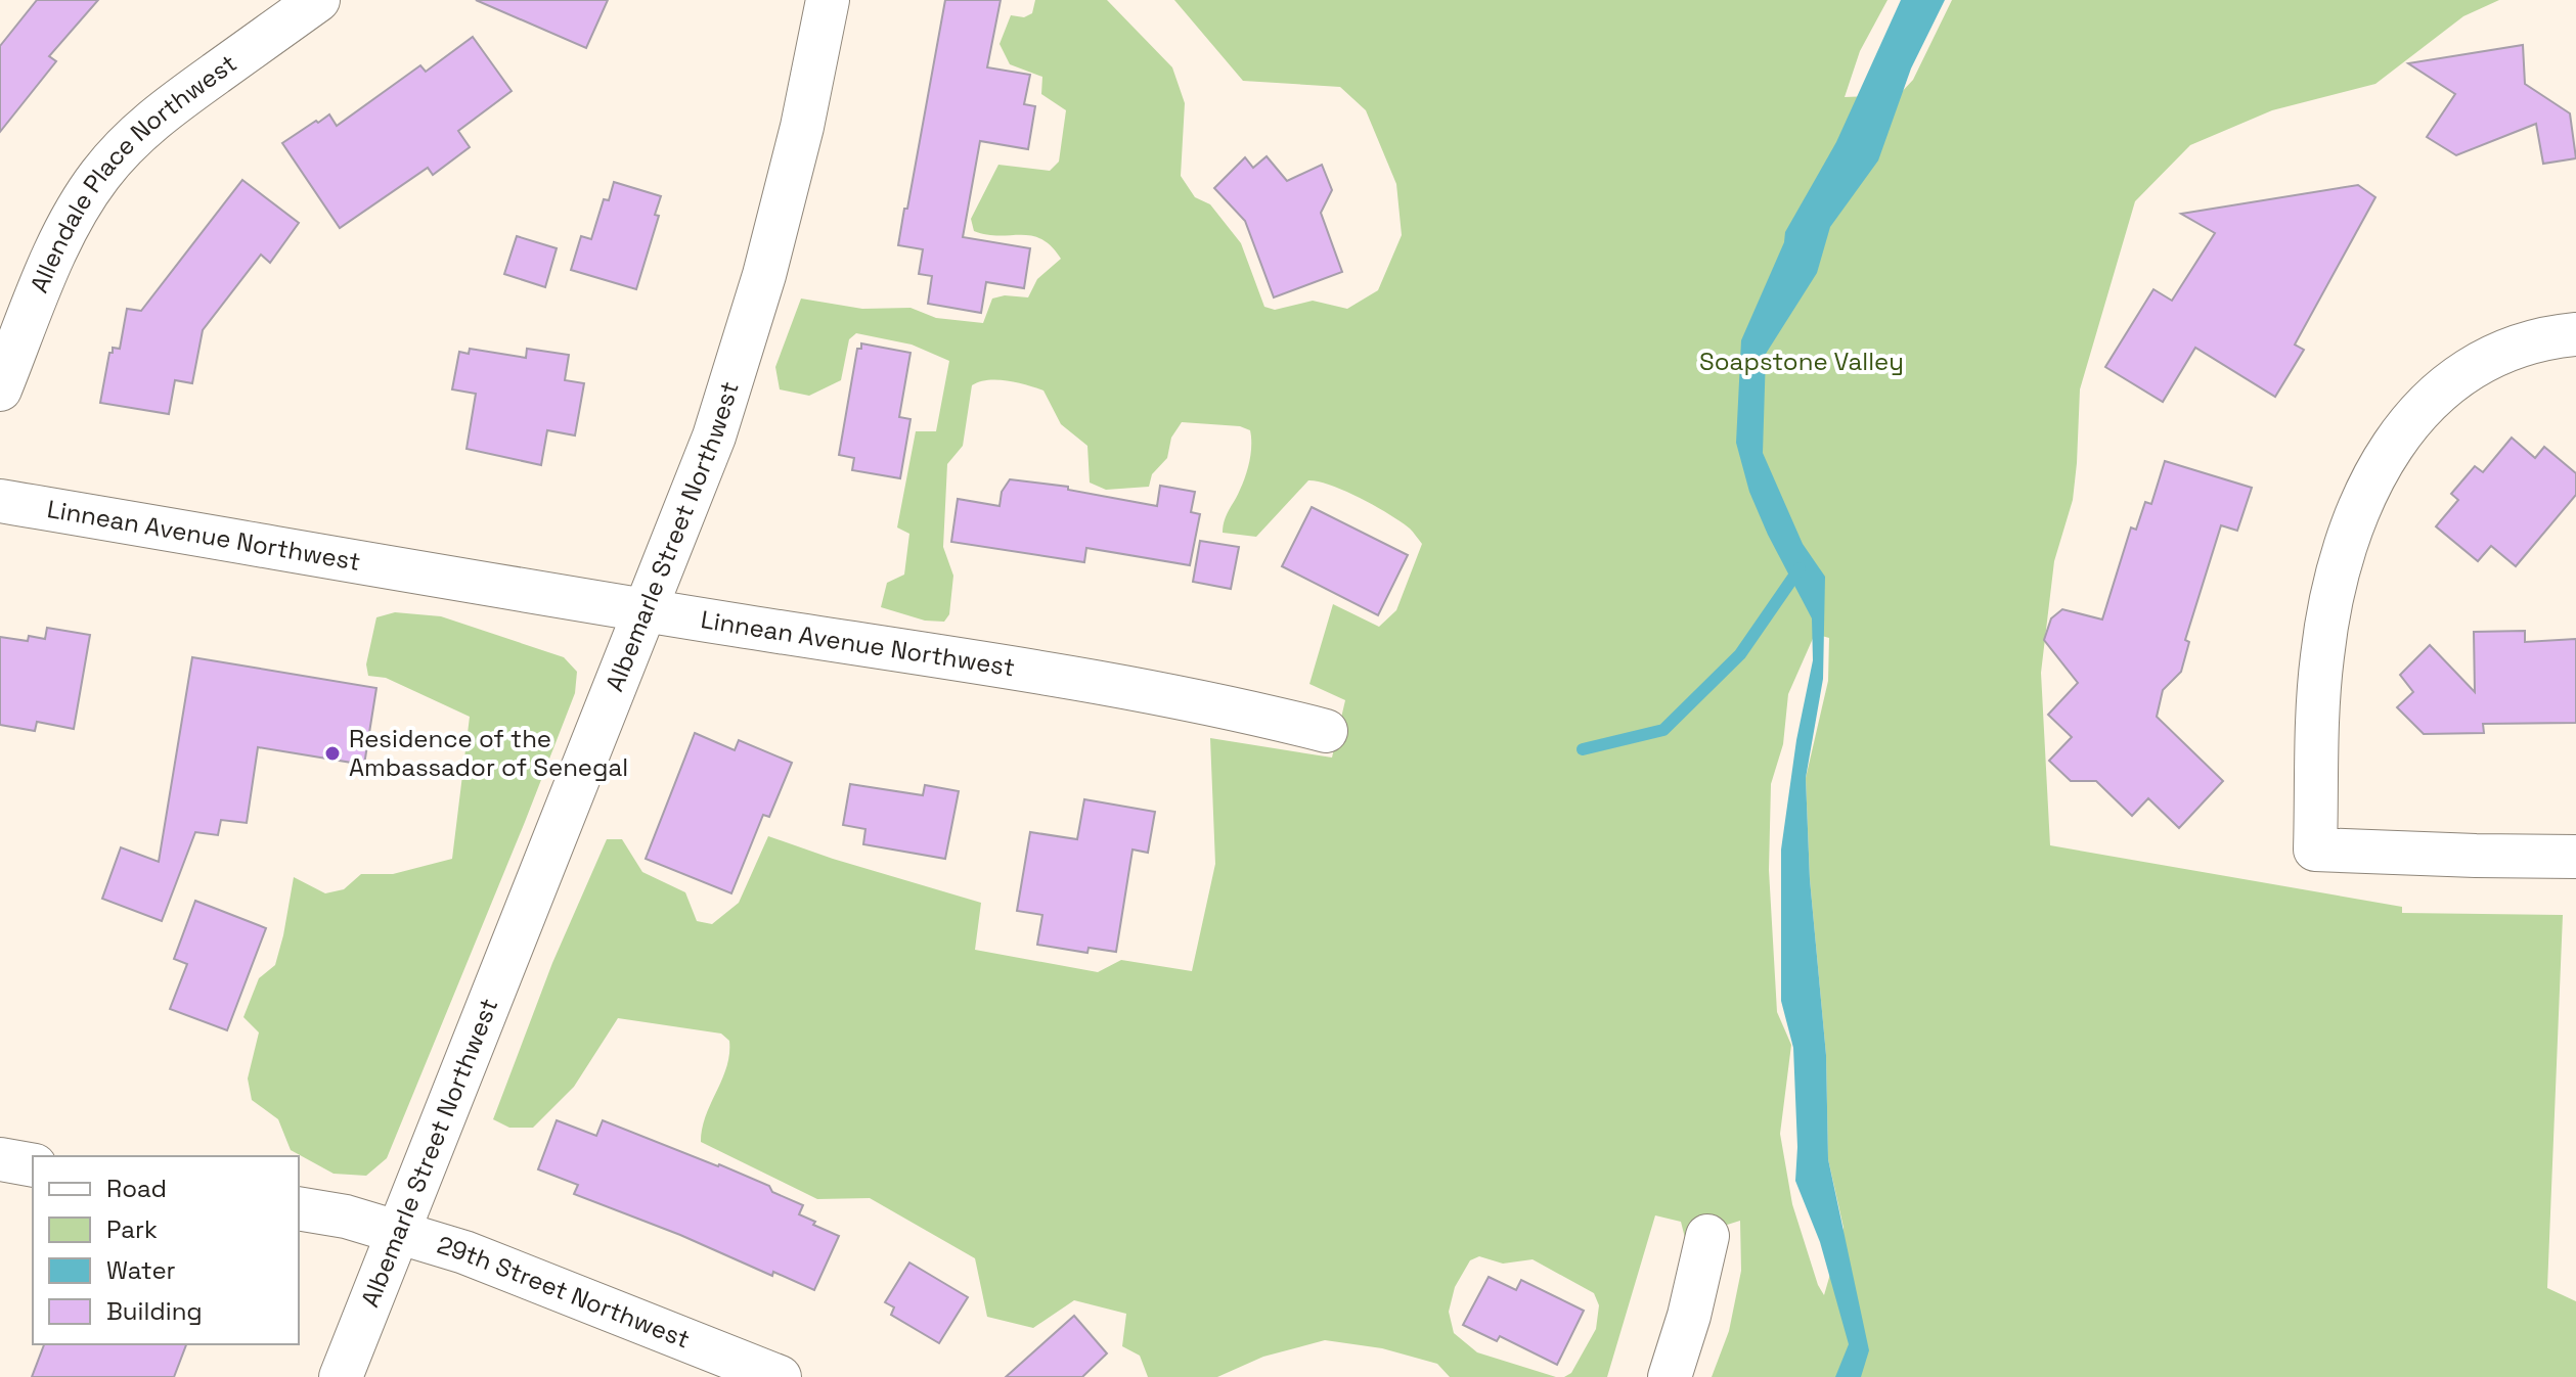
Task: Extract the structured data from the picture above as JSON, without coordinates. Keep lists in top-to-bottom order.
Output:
{
  "streets": {
    "street": [
      "Allendale Place Northwest",
      "Linnean Avenue Northwest",
      "Albemarle Street Northwest",
      "29th Street Northwest"
    ]
  },
  "crossings": [
    ["Linnean Avenue Northwest", "Albemarle Street Northwest"],
    ["Albemarle Street Northwest", "29th Street Northwest"]
  ],
  "parks": ["Soapstone Valley"],
  "places": ["Residence of the Ambassador of Senegal"],
  "legend": [
    "Road",
    "Park",
    "Water",
    "Building"
  ]
}
